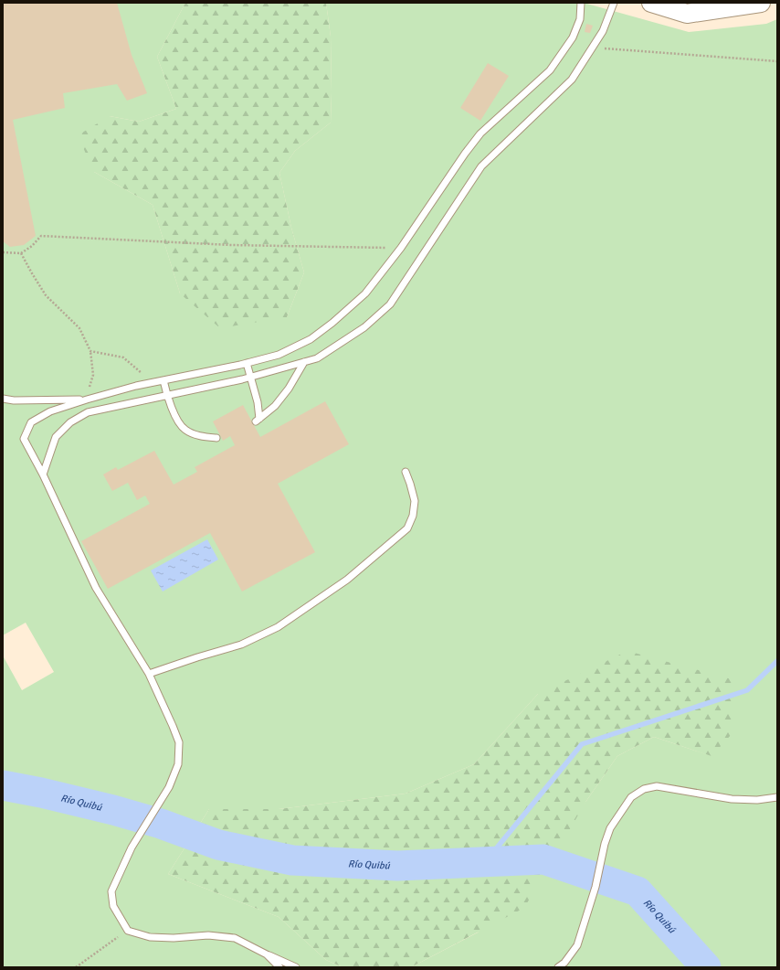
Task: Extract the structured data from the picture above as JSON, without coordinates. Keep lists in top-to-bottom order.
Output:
{
  "water": ["Río Quibú"]
}
